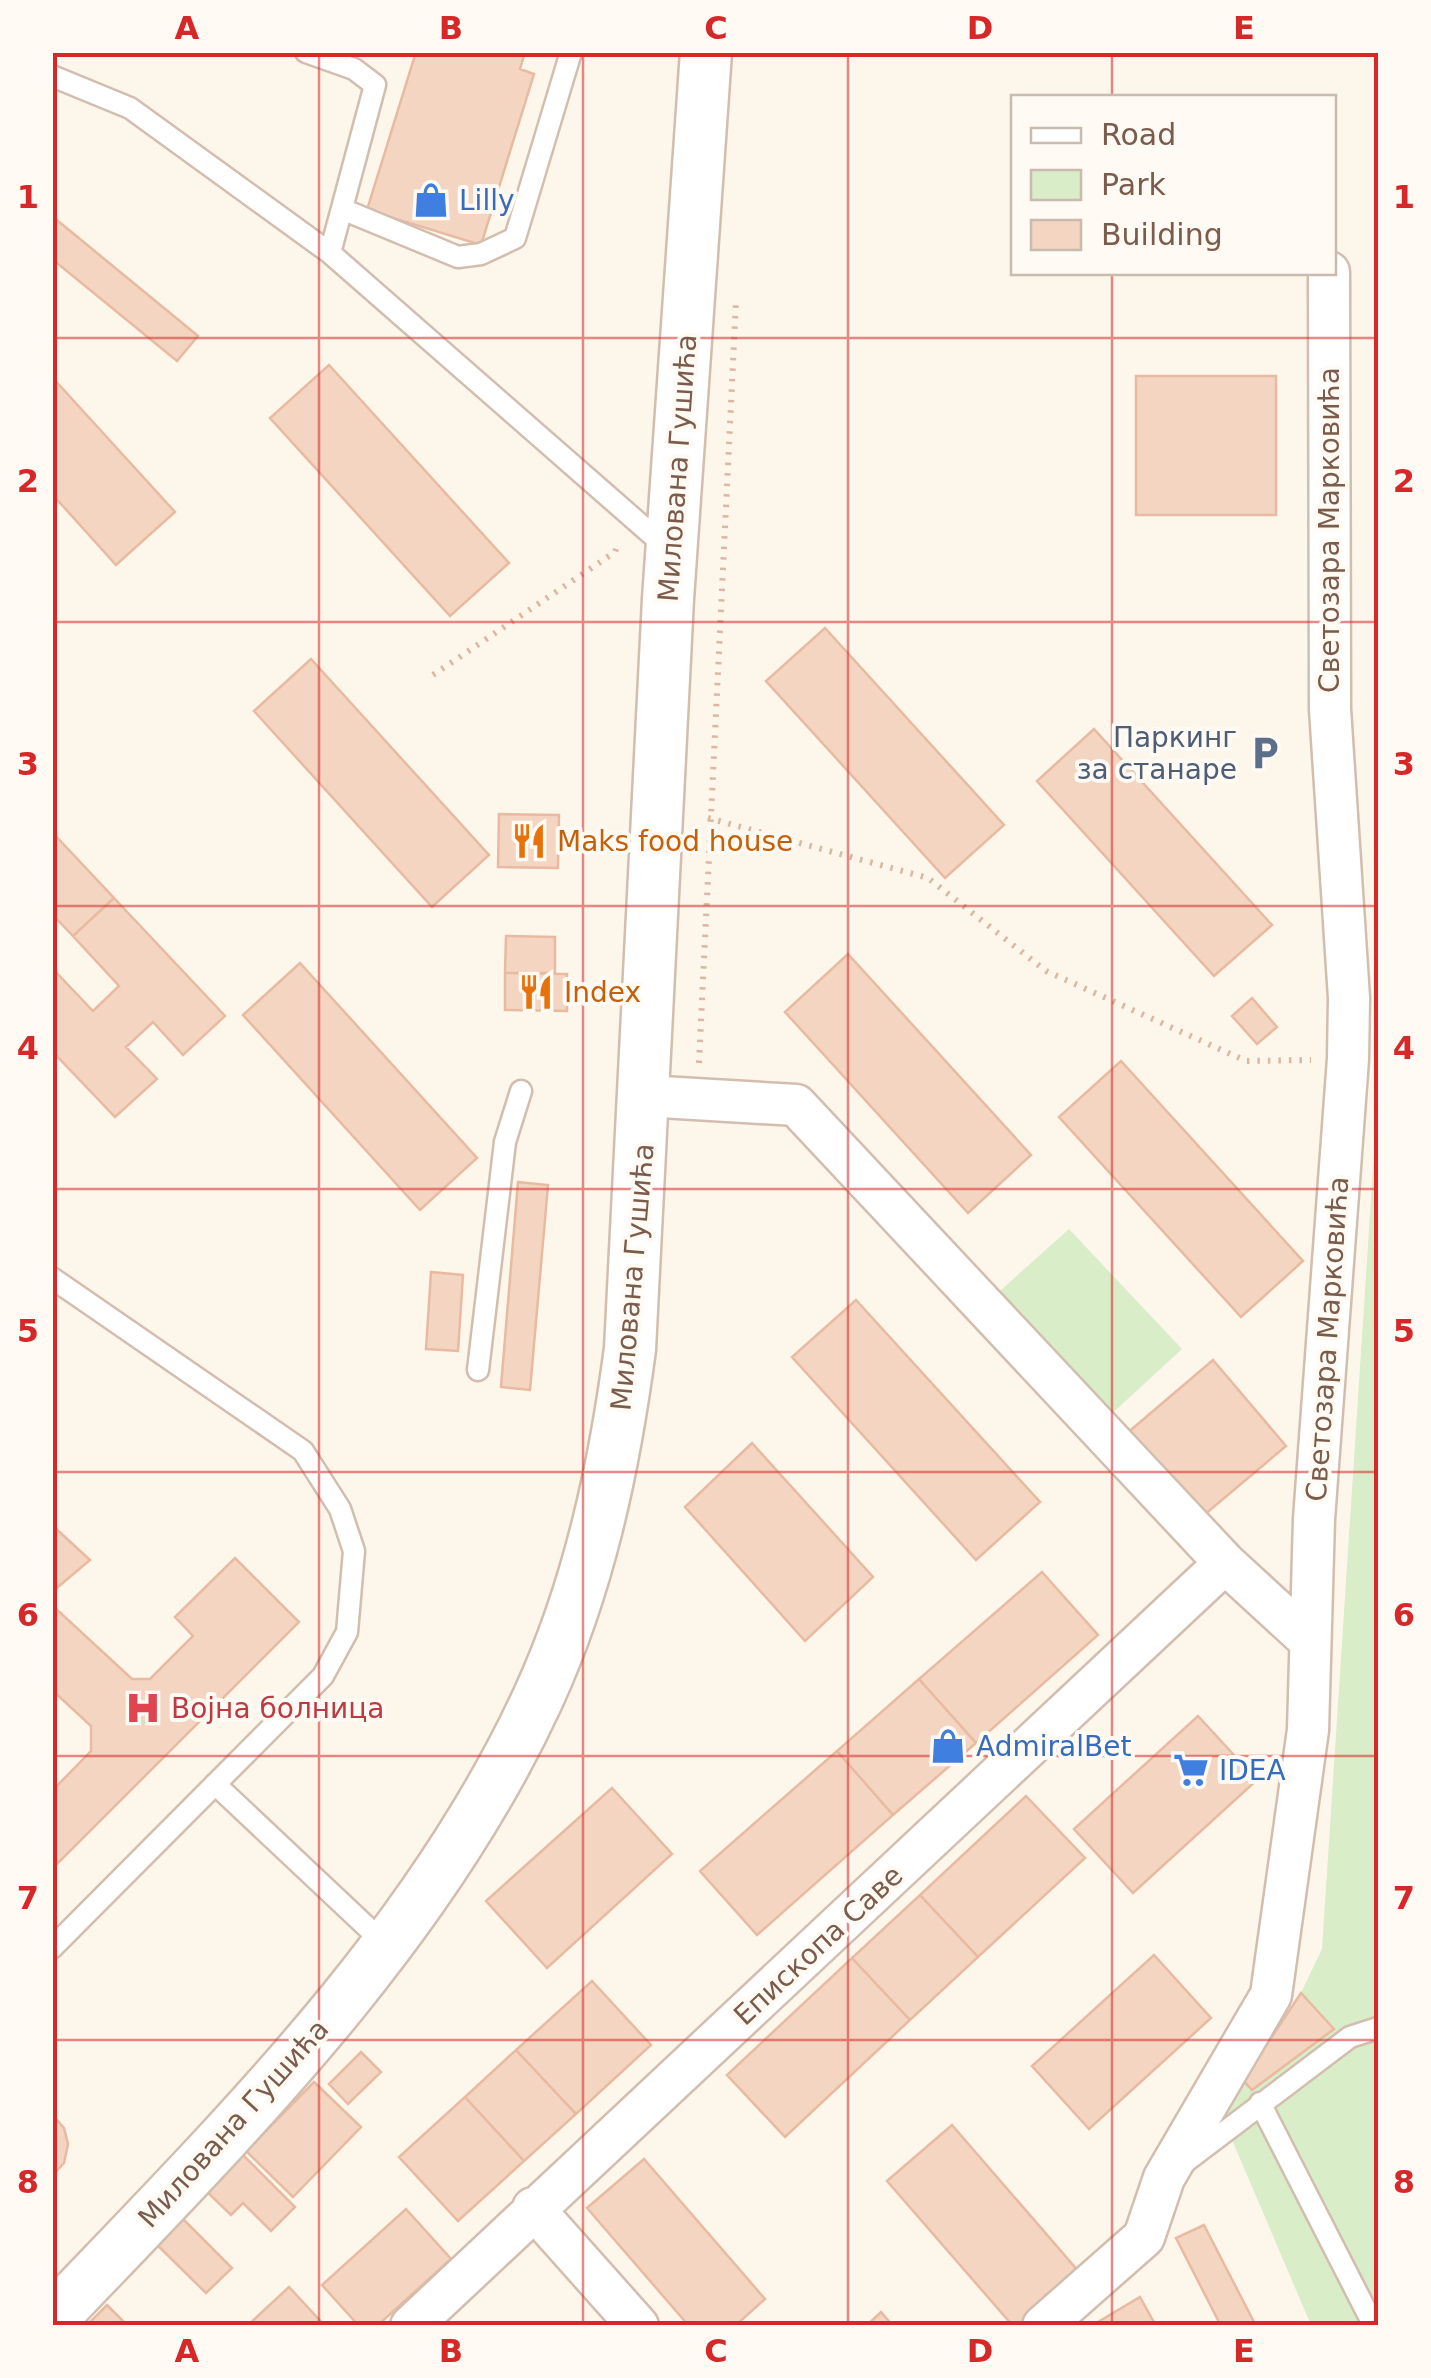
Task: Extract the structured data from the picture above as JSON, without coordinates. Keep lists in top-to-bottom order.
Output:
{
  "streets": {
    "street": ["Милована Гушића", "Светозара Марковића", "Епископа Саве"]
  },
  "places": {
    "shop": ["Lilly", "AdmiralBet"],
    "parking": ["Паркинг за станаре"],
    "restaurant": ["Maks food house", "Index"],
    "hospital": ["Војна болница"],
    "supermarket": ["IDEA"]
  },
  "legend": ["Road", "Park", "Building"],
  "grid": {
    "columns": [
      "A",
      "B",
      "C",
      "D",
      "E"
    ],
    "rows": [
      "1",
      "2",
      "3",
      "4",
      "5",
      "6",
      "7",
      "8"
    ]
  }
}
